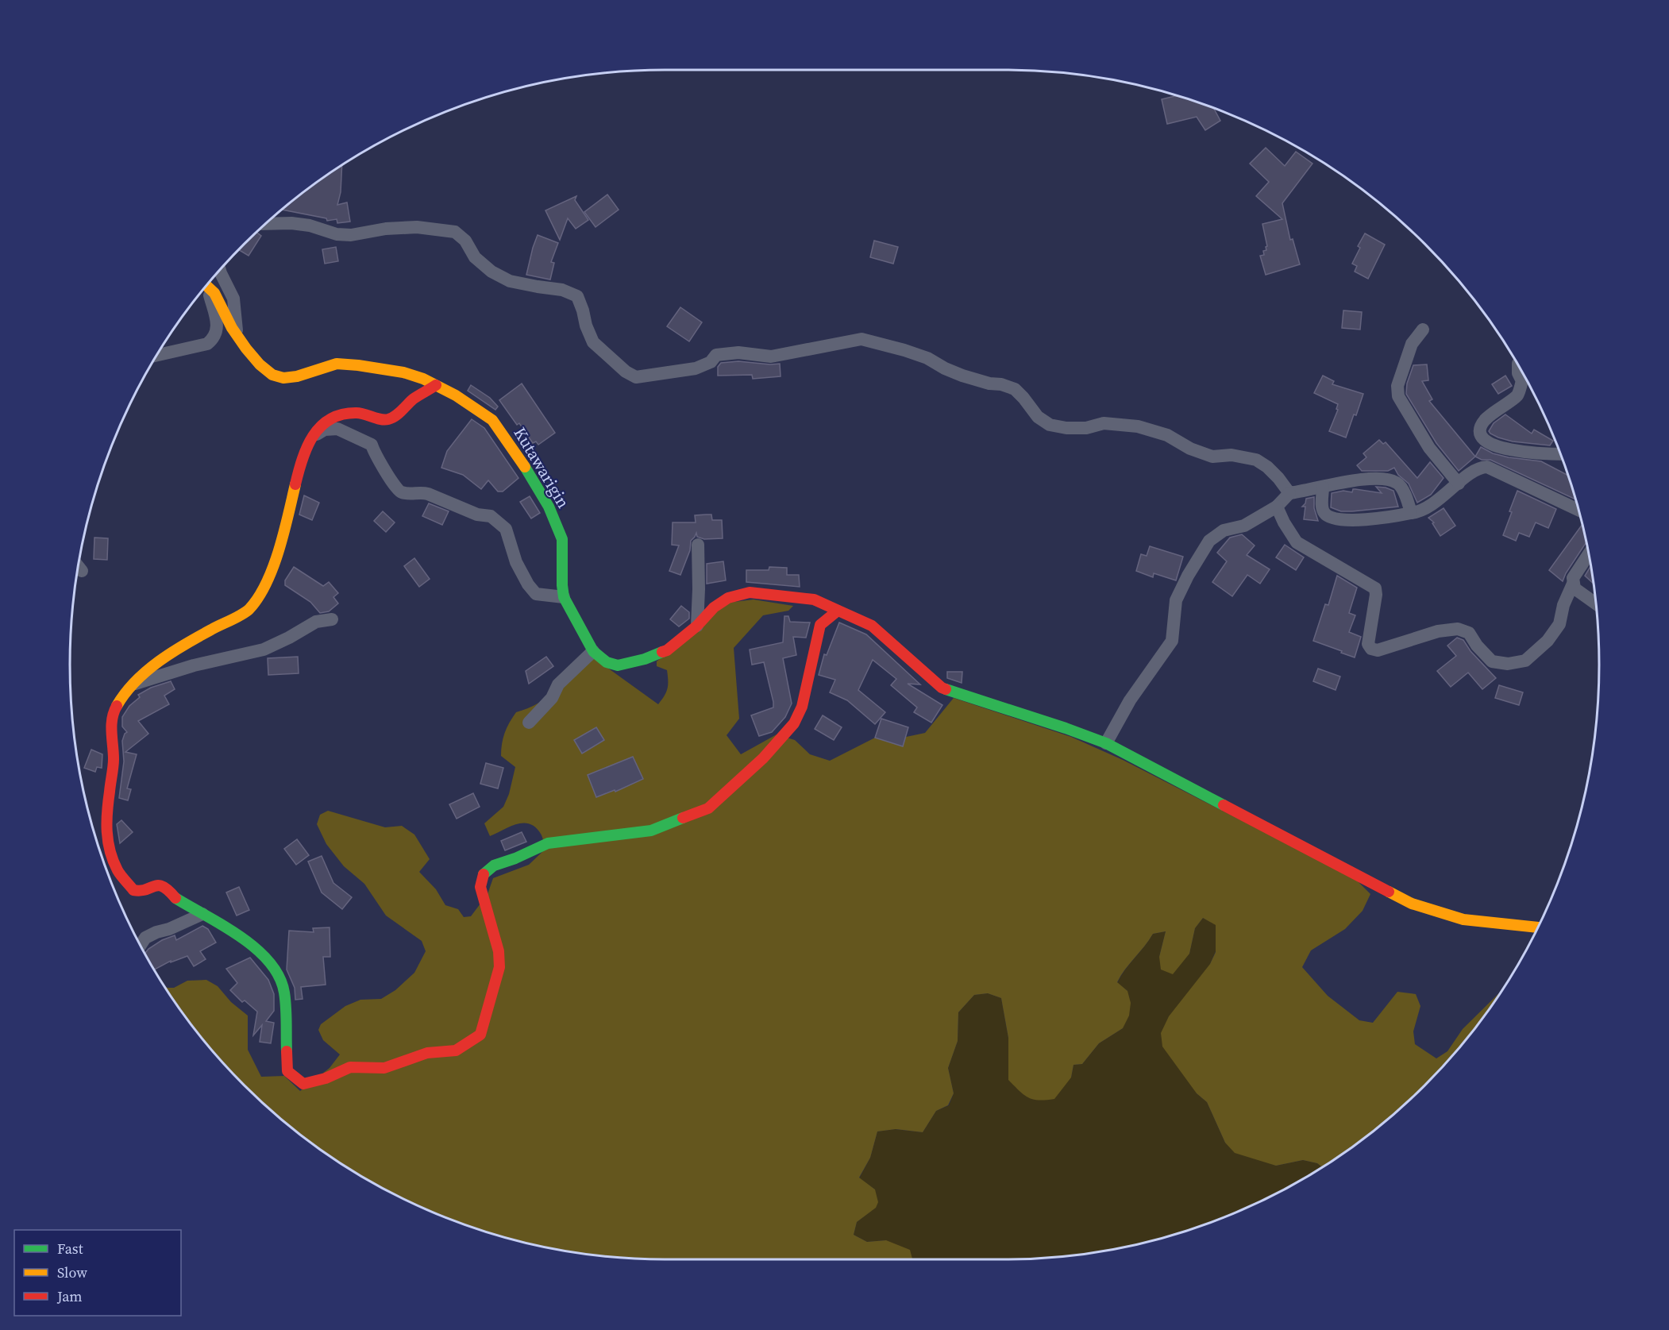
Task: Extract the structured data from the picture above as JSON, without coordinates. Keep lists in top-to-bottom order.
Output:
{
  "streets": {
    "street": ["Kutawarigin"]
  },
  "legend": ["Fast", "Slow", "Jam"]
}
